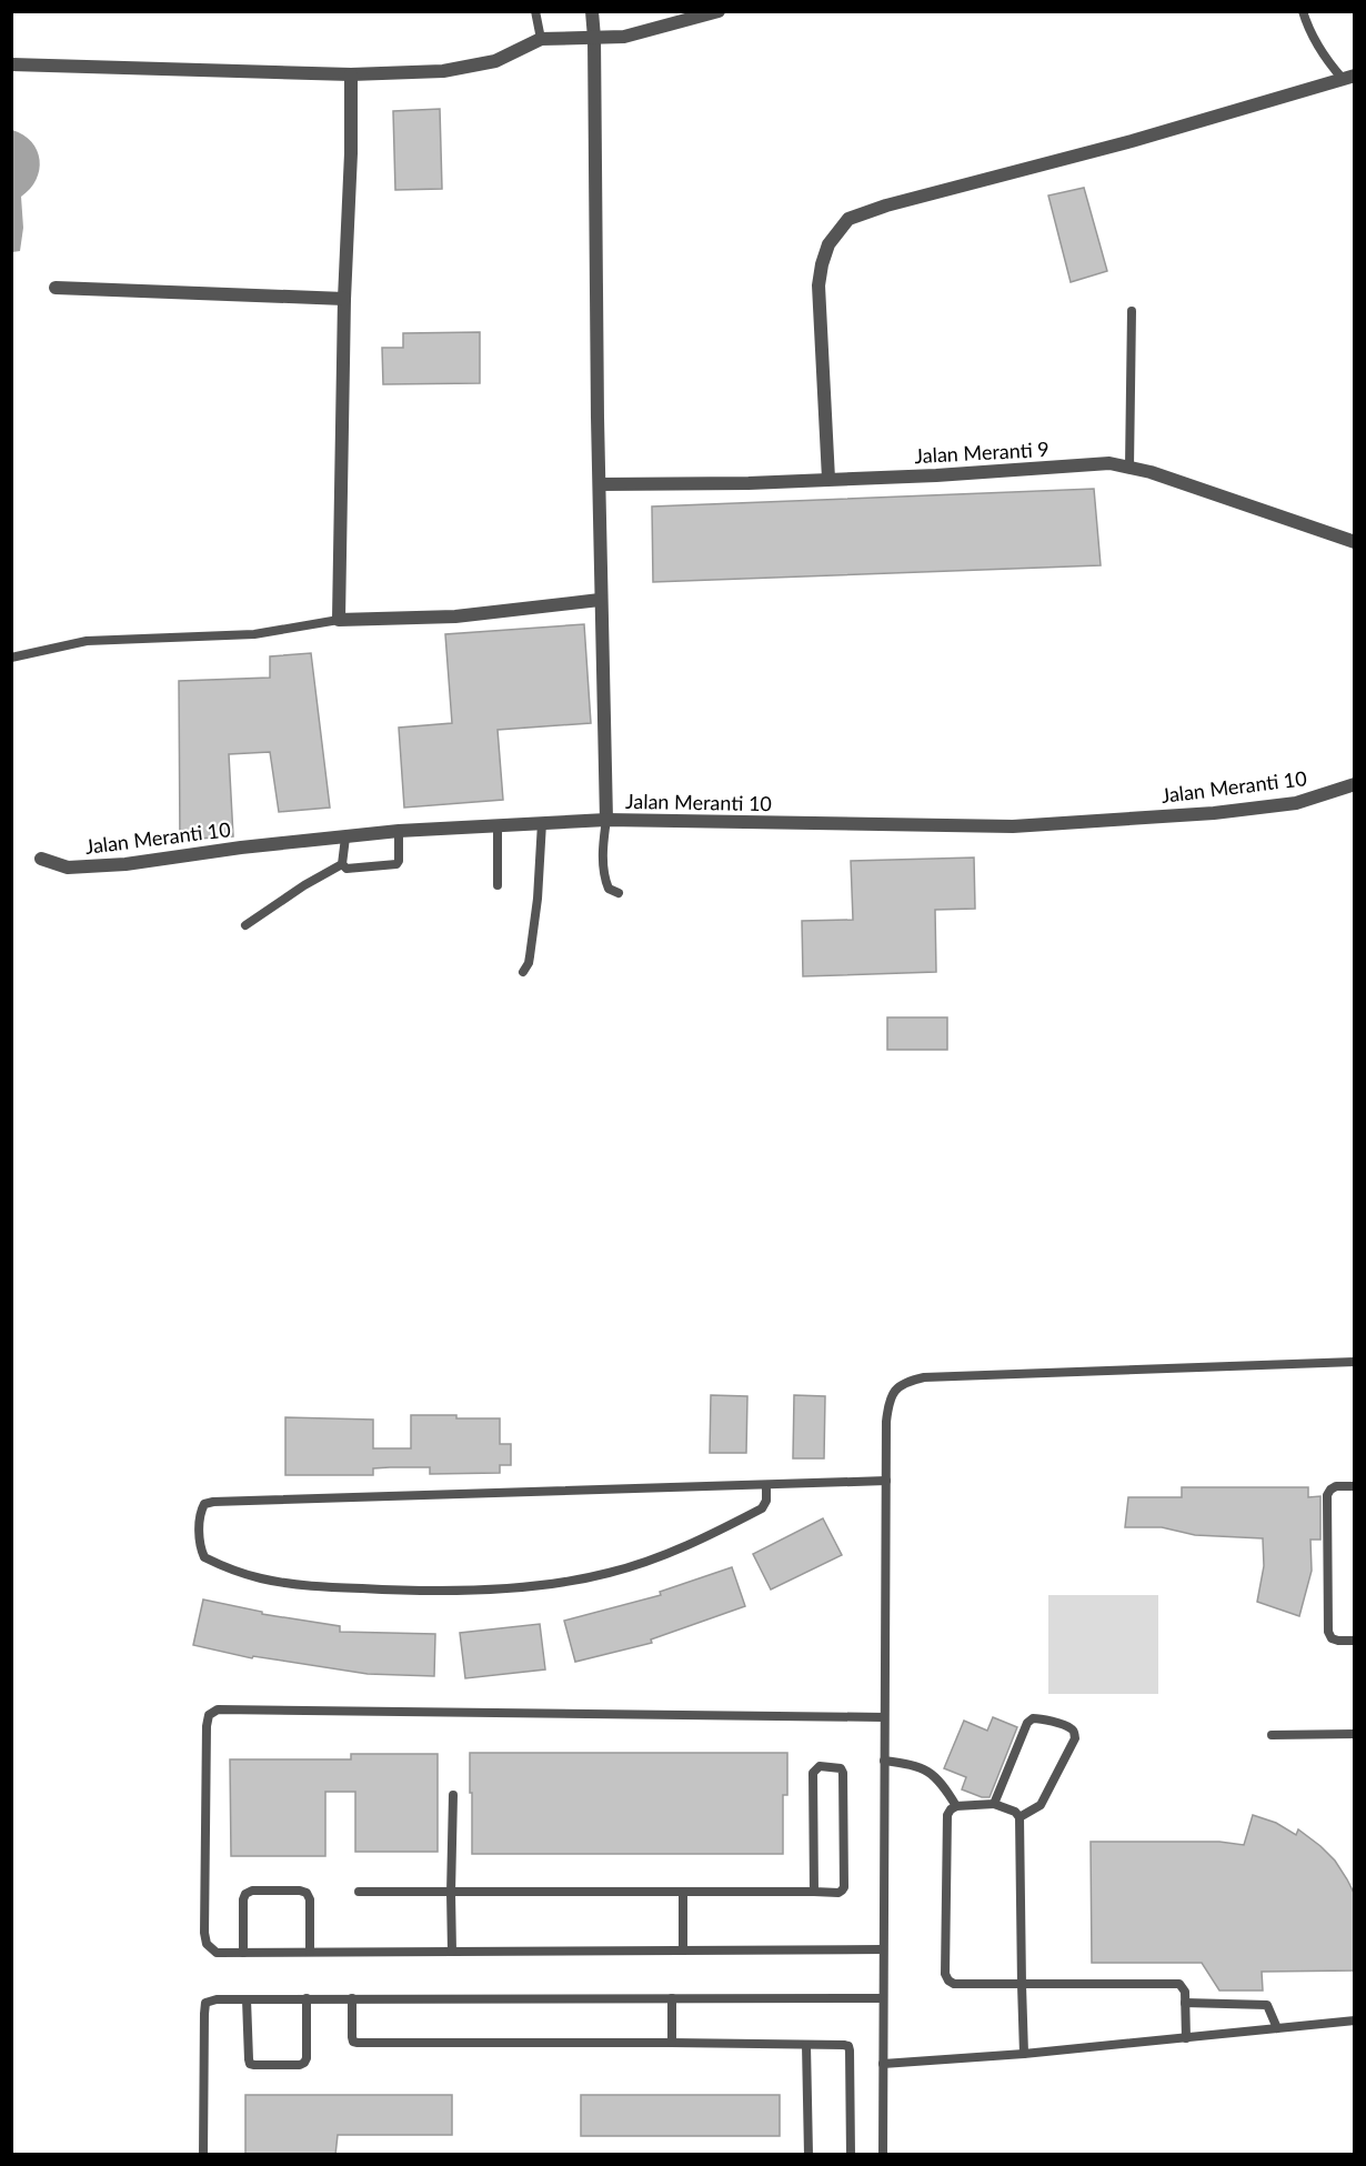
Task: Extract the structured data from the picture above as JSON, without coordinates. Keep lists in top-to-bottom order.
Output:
{
  "streets": {
    "street": ["Jalan Meranti 9", "Jalan Meranti 10"]
  }
}
